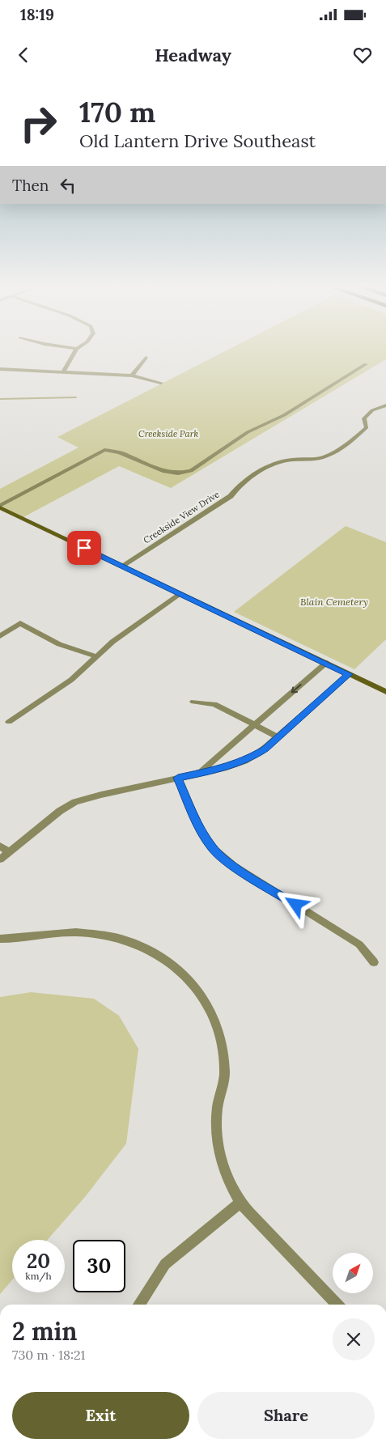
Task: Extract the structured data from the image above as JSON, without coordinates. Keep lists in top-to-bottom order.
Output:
{
  "streets": {
    "street": ["Creekside View Drive"]
  },
  "parks": ["Creekside Park", "Blain Cemetery"],
  "north": "top right",
  "page": {
    "status": "18:19",
    "header": "Headway",
    "turn": ["170 m", "Old Lantern Drive Southeast"],
    "then": "Then",
    "speed": "20 km/h",
    "limit": "30",
    "heading": ["2 min", "730 m · 18:21"],
    "buttons": ["Exit", "Share"]
  }
}
